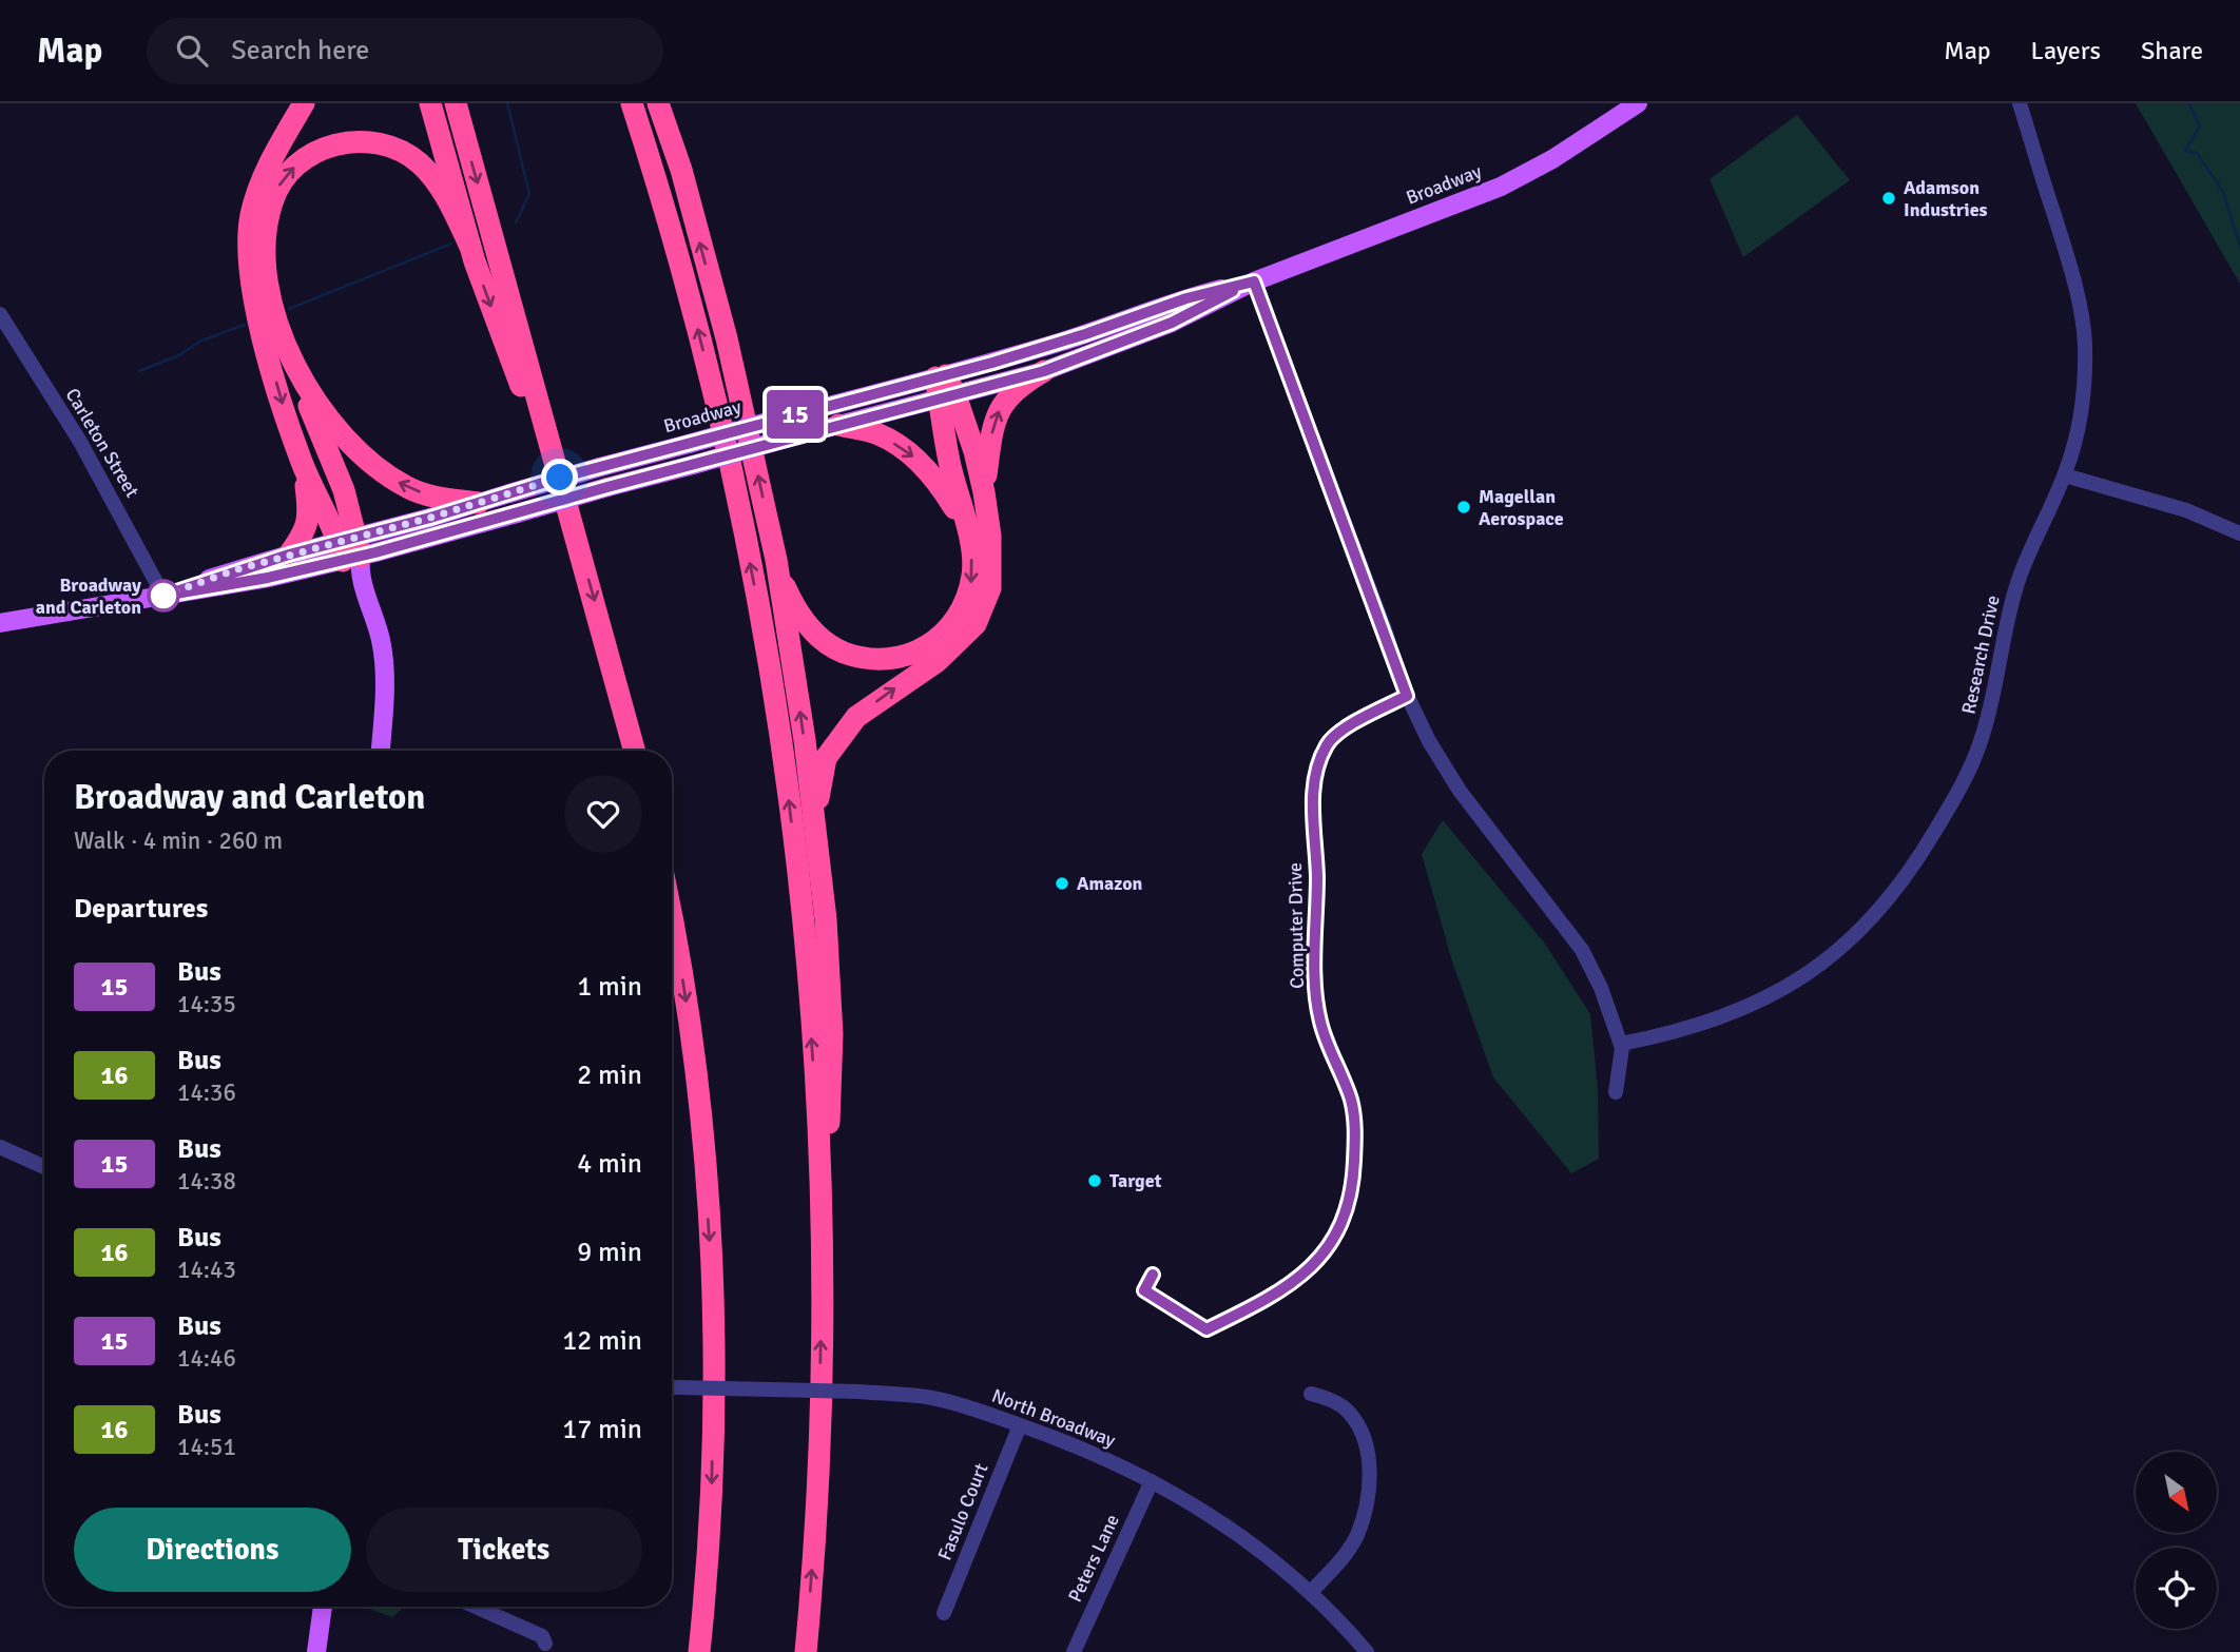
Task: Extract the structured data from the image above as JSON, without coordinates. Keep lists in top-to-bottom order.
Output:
{
  "streets": {
    "main road": ["Broadway"],
    "street": [
      "Carleton Street",
      "Research Drive",
      "Computer Drive",
      "North Broadway",
      "Fasulo Court",
      "Peters Lane"
    ]
  },
  "crossings": [
    ["Broadway", "Carleton Street"],
    ["North Broadway", "Fasulo Court"],
    ["North Broadway", "Peters Lane"]
  ],
  "places": [
    "Adamson Industries",
    "Magellan Aerospace",
    "Broadway and Carleton",
    "Amazon",
    "Target"
  ],
  "lines": ["bus line 15"],
  "north": "bottom right",
  "page": {
    "header": "Map",
    "search": "Search here",
    "nav": ["Map", "Layers", "Share"],
    "on_map": "15",
    "heading": [
      ["Broadway and Carleton", "Walk · 4 min · 260 m"],
      "Departures"
    ],
    "list": [
      {
        "mark": "15",
        "name": "Bus",
        "note": "14:35",
        "value": "1 min"
      },
      {
        "mark": "16",
        "name": "Bus",
        "note": "14:36",
        "value": "2 min"
      },
      {
        "mark": "15",
        "name": "Bus",
        "note": "14:38",
        "value": "4 min"
      },
      {
        "mark": "16",
        "name": "Bus",
        "note": "14:43",
        "value": "9 min"
      },
      {
        "mark": "15",
        "name": "Bus",
        "note": "14:46",
        "value": "12 min"
      },
      {
        "mark": "16",
        "name": "Bus",
        "note": "14:51",
        "value": "17 min"
      }
    ],
    "buttons": ["Directions", "Tickets"]
  }
}
